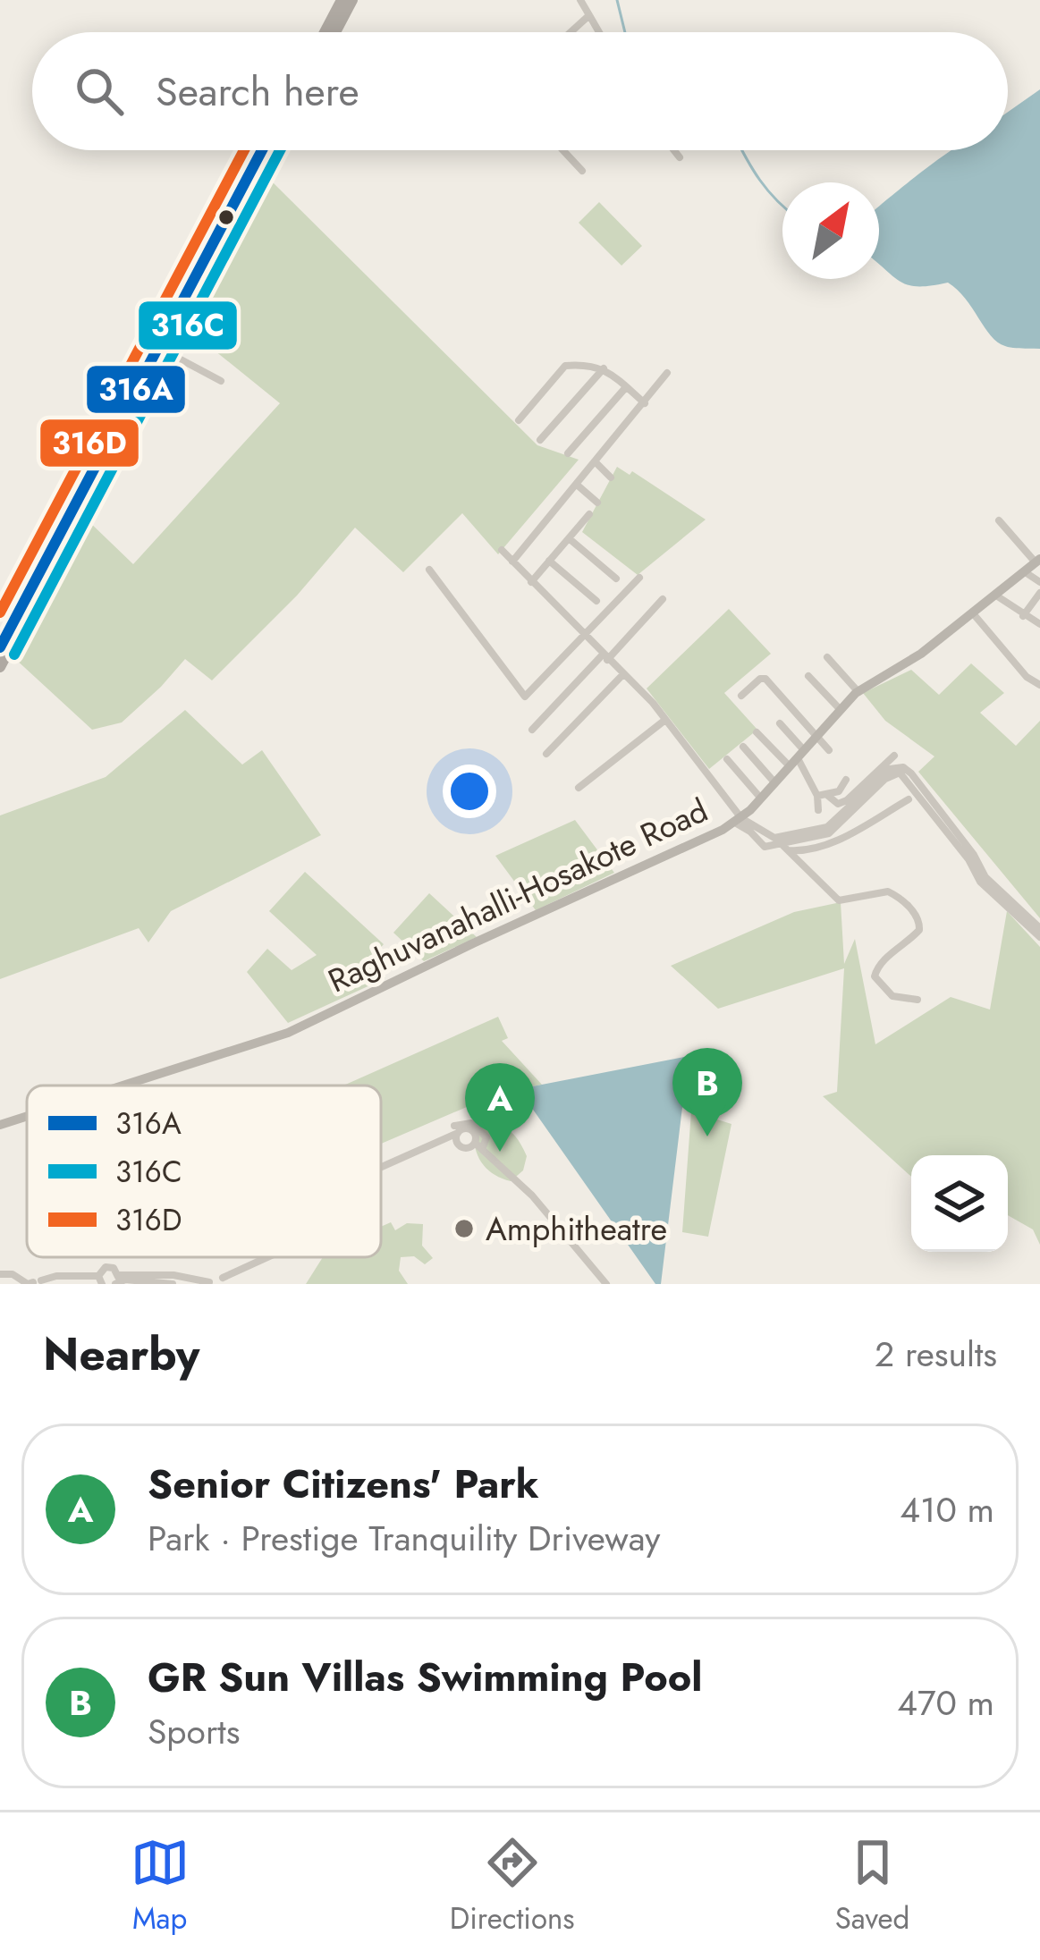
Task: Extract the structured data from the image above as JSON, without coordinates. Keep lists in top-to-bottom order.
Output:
{
  "streets": {
    "main road": ["Raghuvanahalli-Hosakote Road"]
  },
  "places": ["Amphitheatre"],
  "lines": ["transit line 316A", "transit line 316C", "transit line 316D"],
  "legend": ["316A", "316C", "316D"],
  "north": "top right",
  "page": {
    "search": "Search here",
    "pins": ["B", "A"],
    "heading": ["Nearby", "2 results"],
    "list": [
      {
        "mark": "A",
        "name": "Senior Citizens' Park",
        "note": "Park · Prestige Tranquility Driveway",
        "value": "410 m"
      },
      {
        "mark": "B",
        "name": "GR Sun Villas Swimming Pool",
        "note": "Sports",
        "value": "470 m"
      }
    ],
    "nav": ["Map", "Directions", "Saved"]
  }
}
